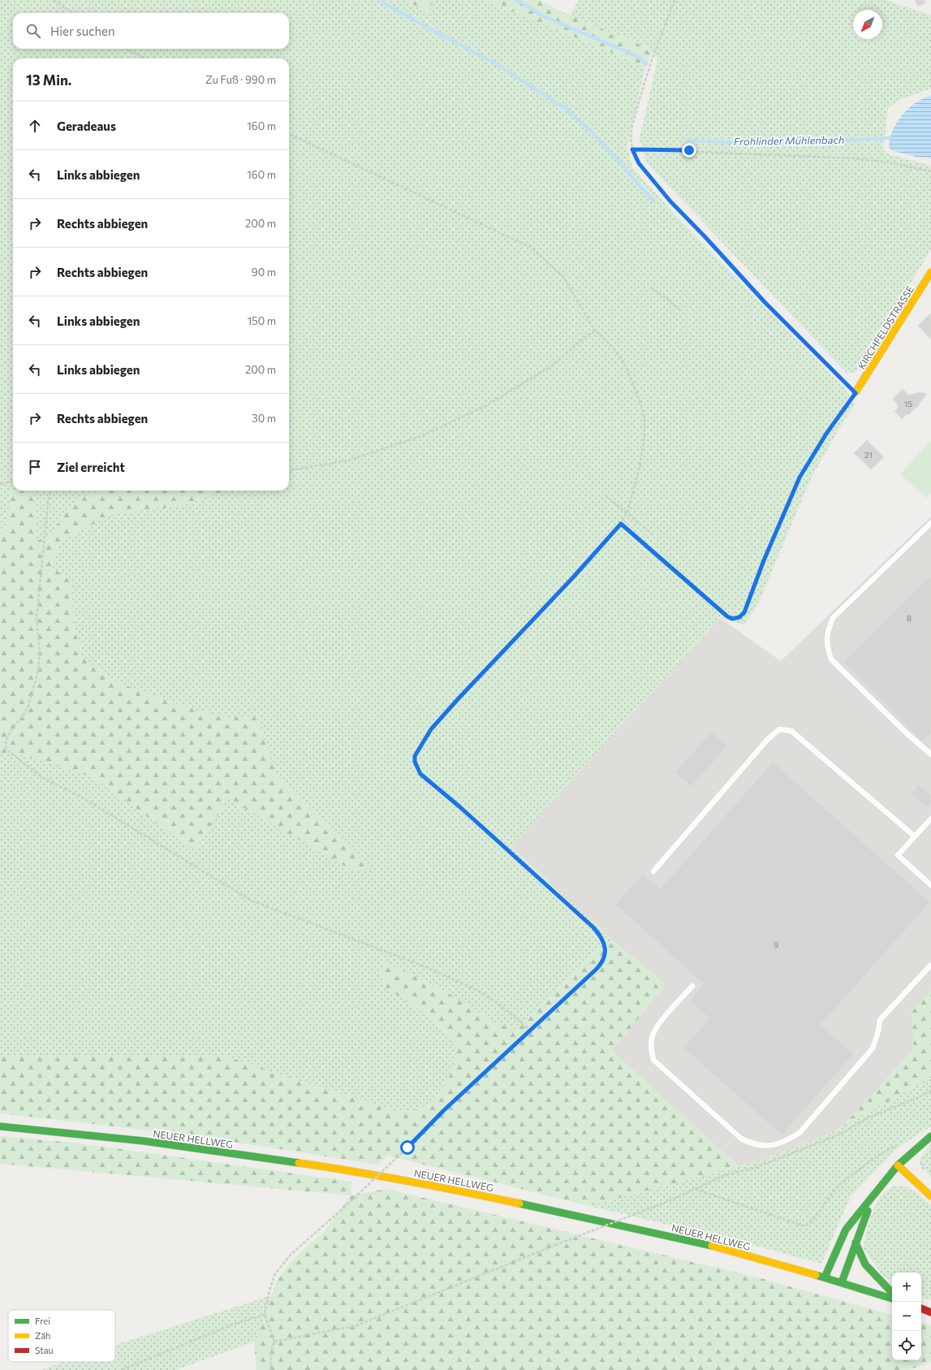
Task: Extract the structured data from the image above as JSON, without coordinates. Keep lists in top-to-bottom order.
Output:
{
  "streets": {
    "main road": ["KIRCHFELDSTRASSE", "NEUER HELLWEG"]
  },
  "water": ["Frohlinder Mühlenbach"],
  "house_numbers": [
    "15",
    "21",
    "8",
    "9"
  ],
  "legend": ["Frei", "Zäh", "Stau"],
  "north": "bottom left",
  "page": {
    "search": "Hier suchen",
    "heading": ["13 Min.", "Zu Fuß · 990 m"],
    "list": [
      ["Geradeaus", "160 m"],
      ["Links abbiegen", "160 m"],
      ["Rechts abbiegen", "200 m"],
      ["Rechts abbiegen", "90 m"],
      ["Links abbiegen", "150 m"],
      ["Links abbiegen", "200 m"],
      ["Rechts abbiegen", "30 m"],
      "Ziel erreicht"
    ],
    "map_buttons": ["+", "−"]
  }
}
